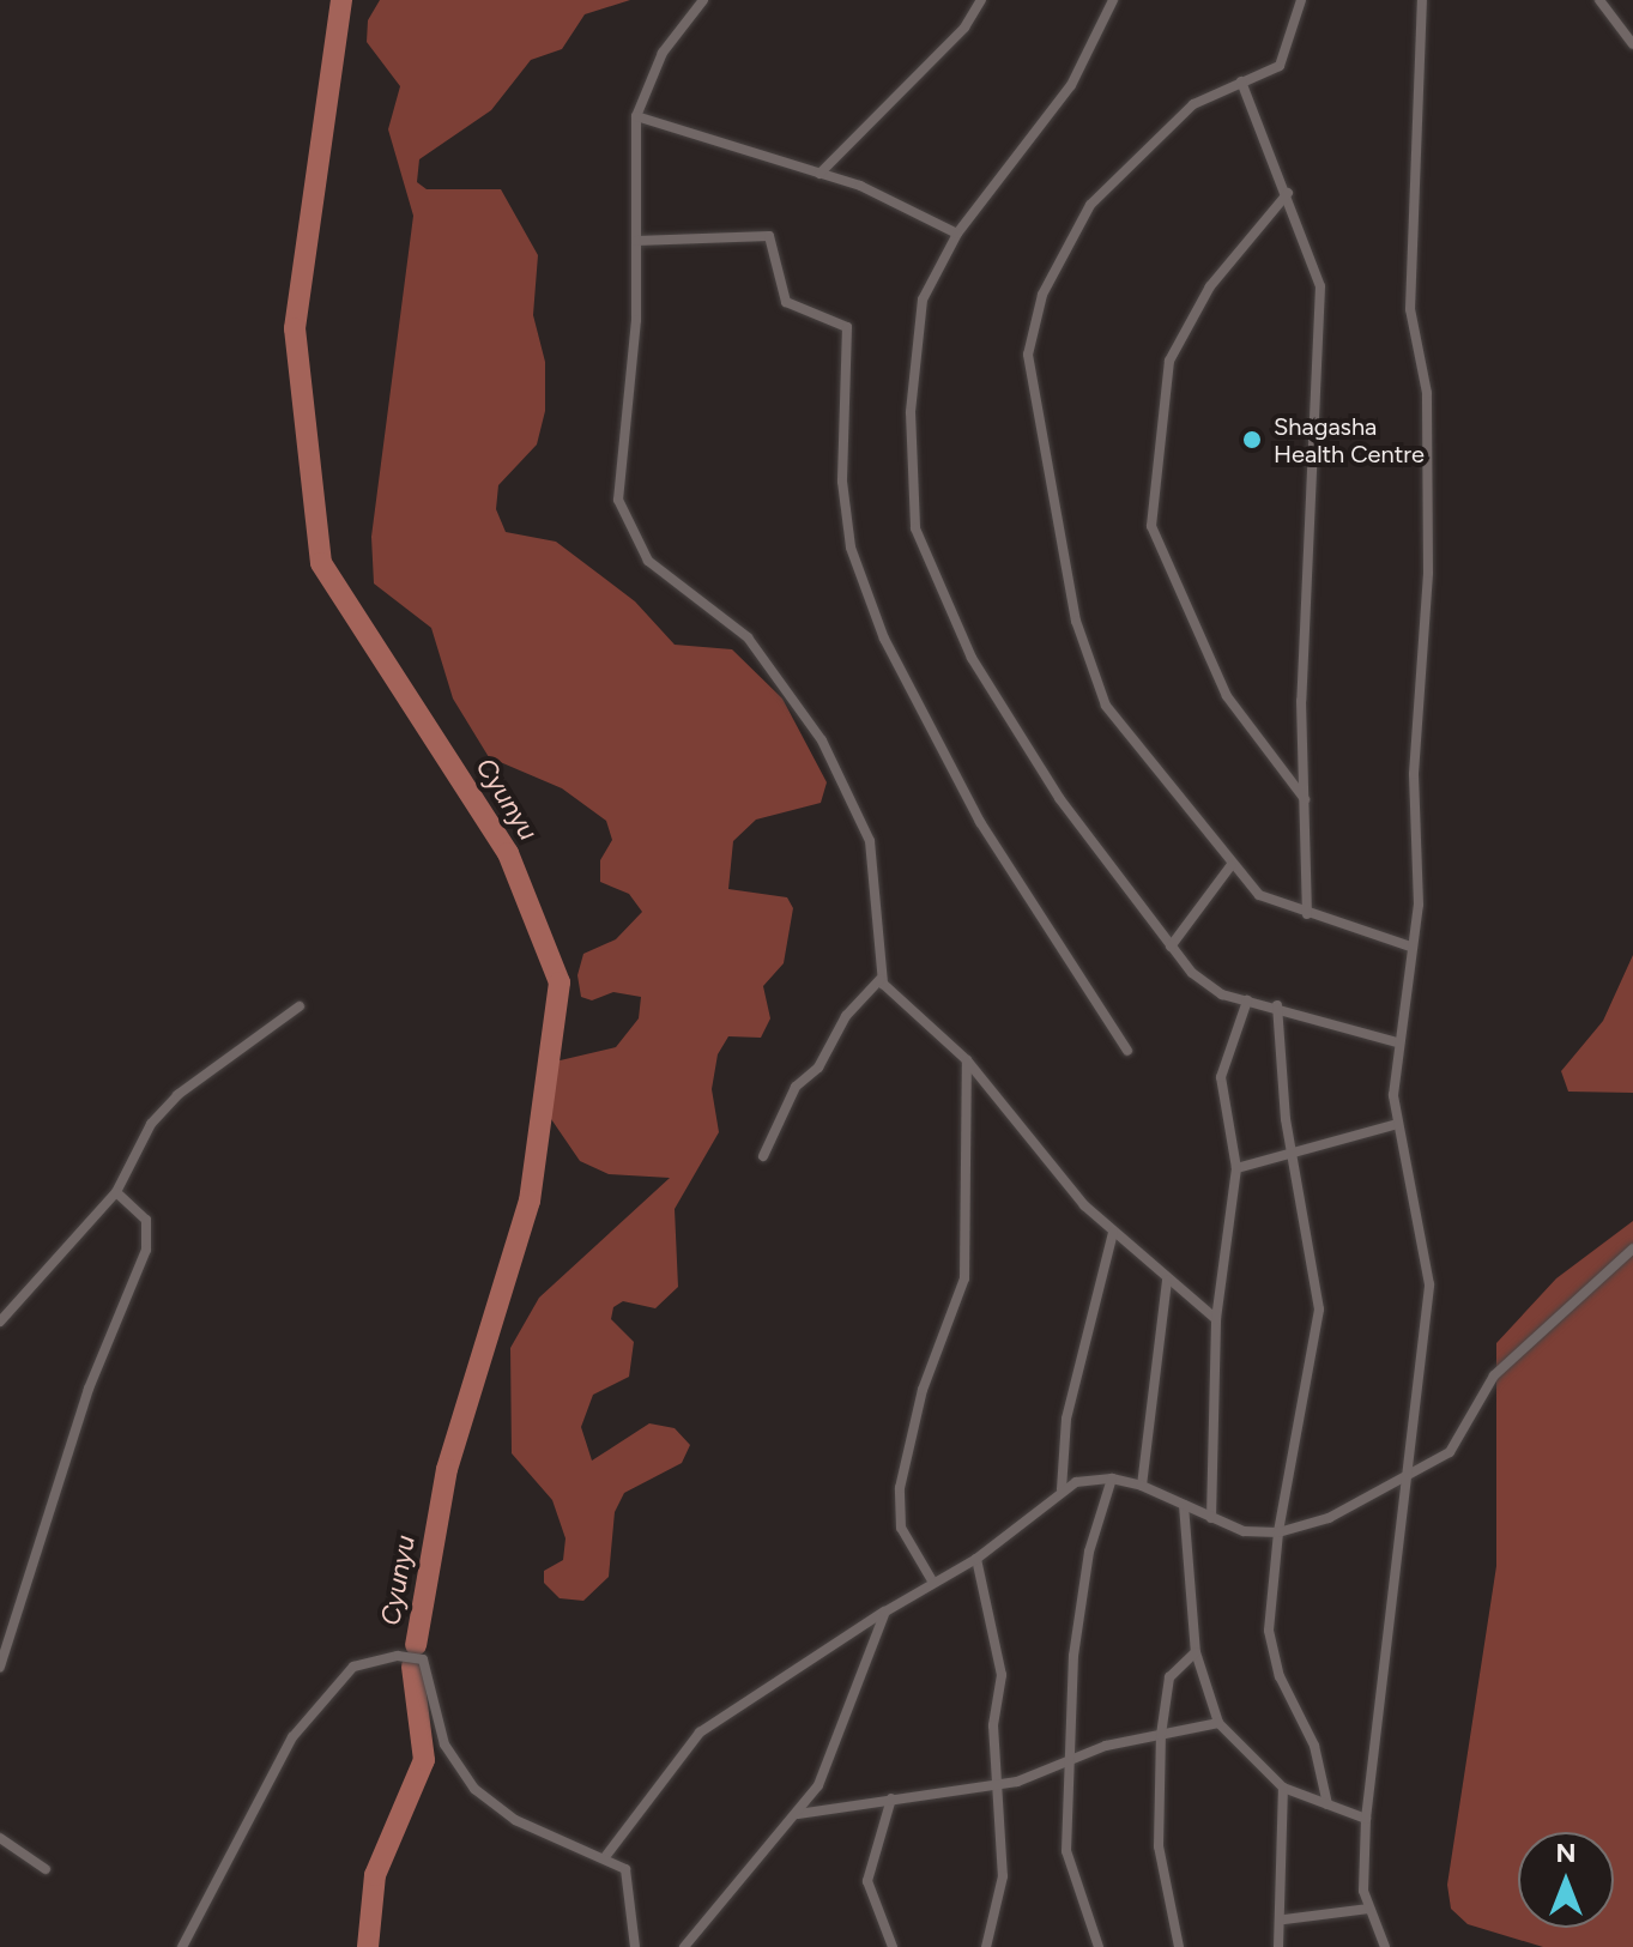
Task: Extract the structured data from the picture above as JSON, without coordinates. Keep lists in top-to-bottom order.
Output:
{
  "water": ["Cyunyu"],
  "places": ["Shagasha Health Centre"],
  "north": "top"
}
